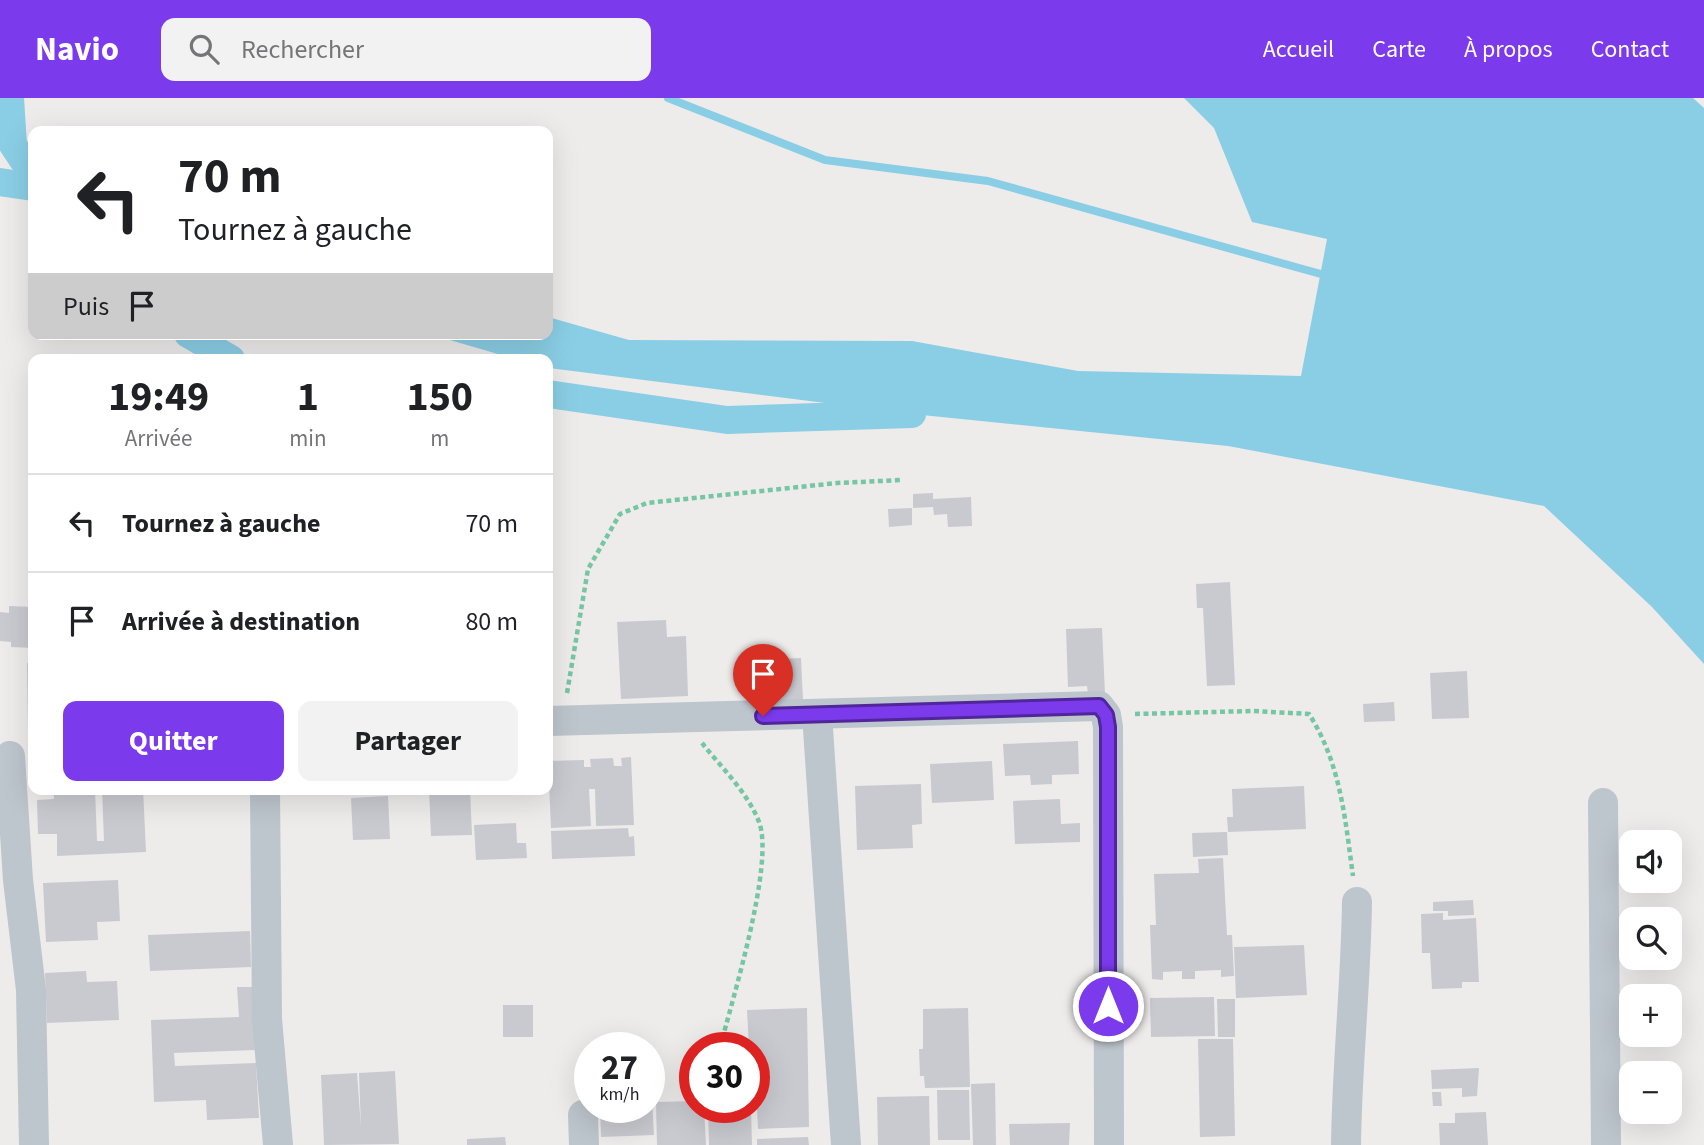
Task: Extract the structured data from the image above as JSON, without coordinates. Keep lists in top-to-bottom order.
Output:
{
  "page": {
    "header": "Navio",
    "search": "Rechercher",
    "nav": [
      "Accueil",
      "Carte",
      "À propos",
      "Contact"
    ],
    "turn": ["70 m", "Tournez à gauche"],
    "then": "Puis",
    "eta": [
      "19:49",
      "Arrivée",
      "1",
      "min",
      "150",
      "m"
    ],
    "list": [
      {
        "name": "Tournez à gauche",
        "value": "70 m"
      },
      {
        "name": "Arrivée à destination",
        "value": "80 m"
      }
    ],
    "buttons": ["Quitter", "Partager"],
    "map_buttons": ["+", "−"],
    "speed": "27 km/h",
    "limit": "30"
  }
}
